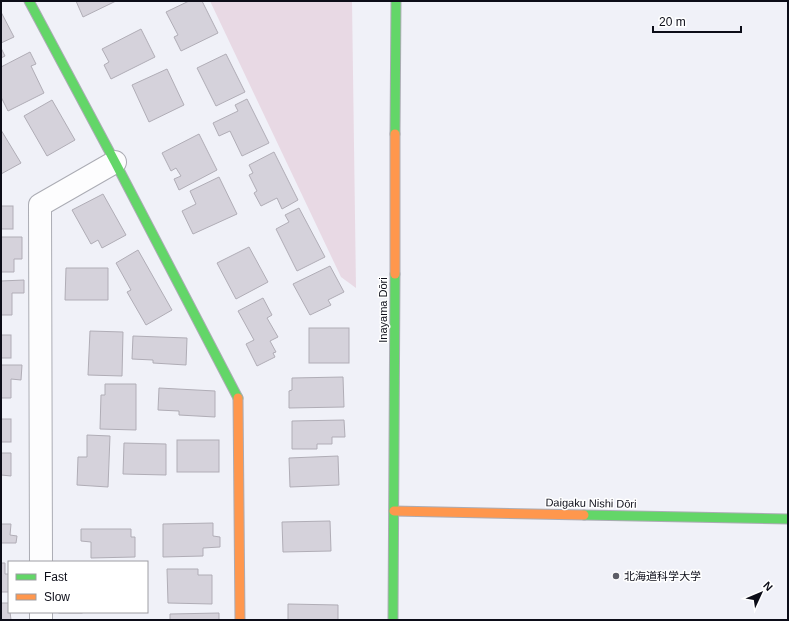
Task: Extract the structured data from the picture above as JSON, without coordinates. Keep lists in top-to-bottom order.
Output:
{
  "streets": {
    "street": ["Inayama Dōri", "Daigaku Nishi Dōri"]
  },
  "crossings": [
    ["Inayama Dōri", "Daigaku Nishi Dōri"]
  ],
  "places": ["北海道科学大学"],
  "legend": ["Fast", "Slow"],
  "scale_bar": "20 m",
  "north": "top right"
}
